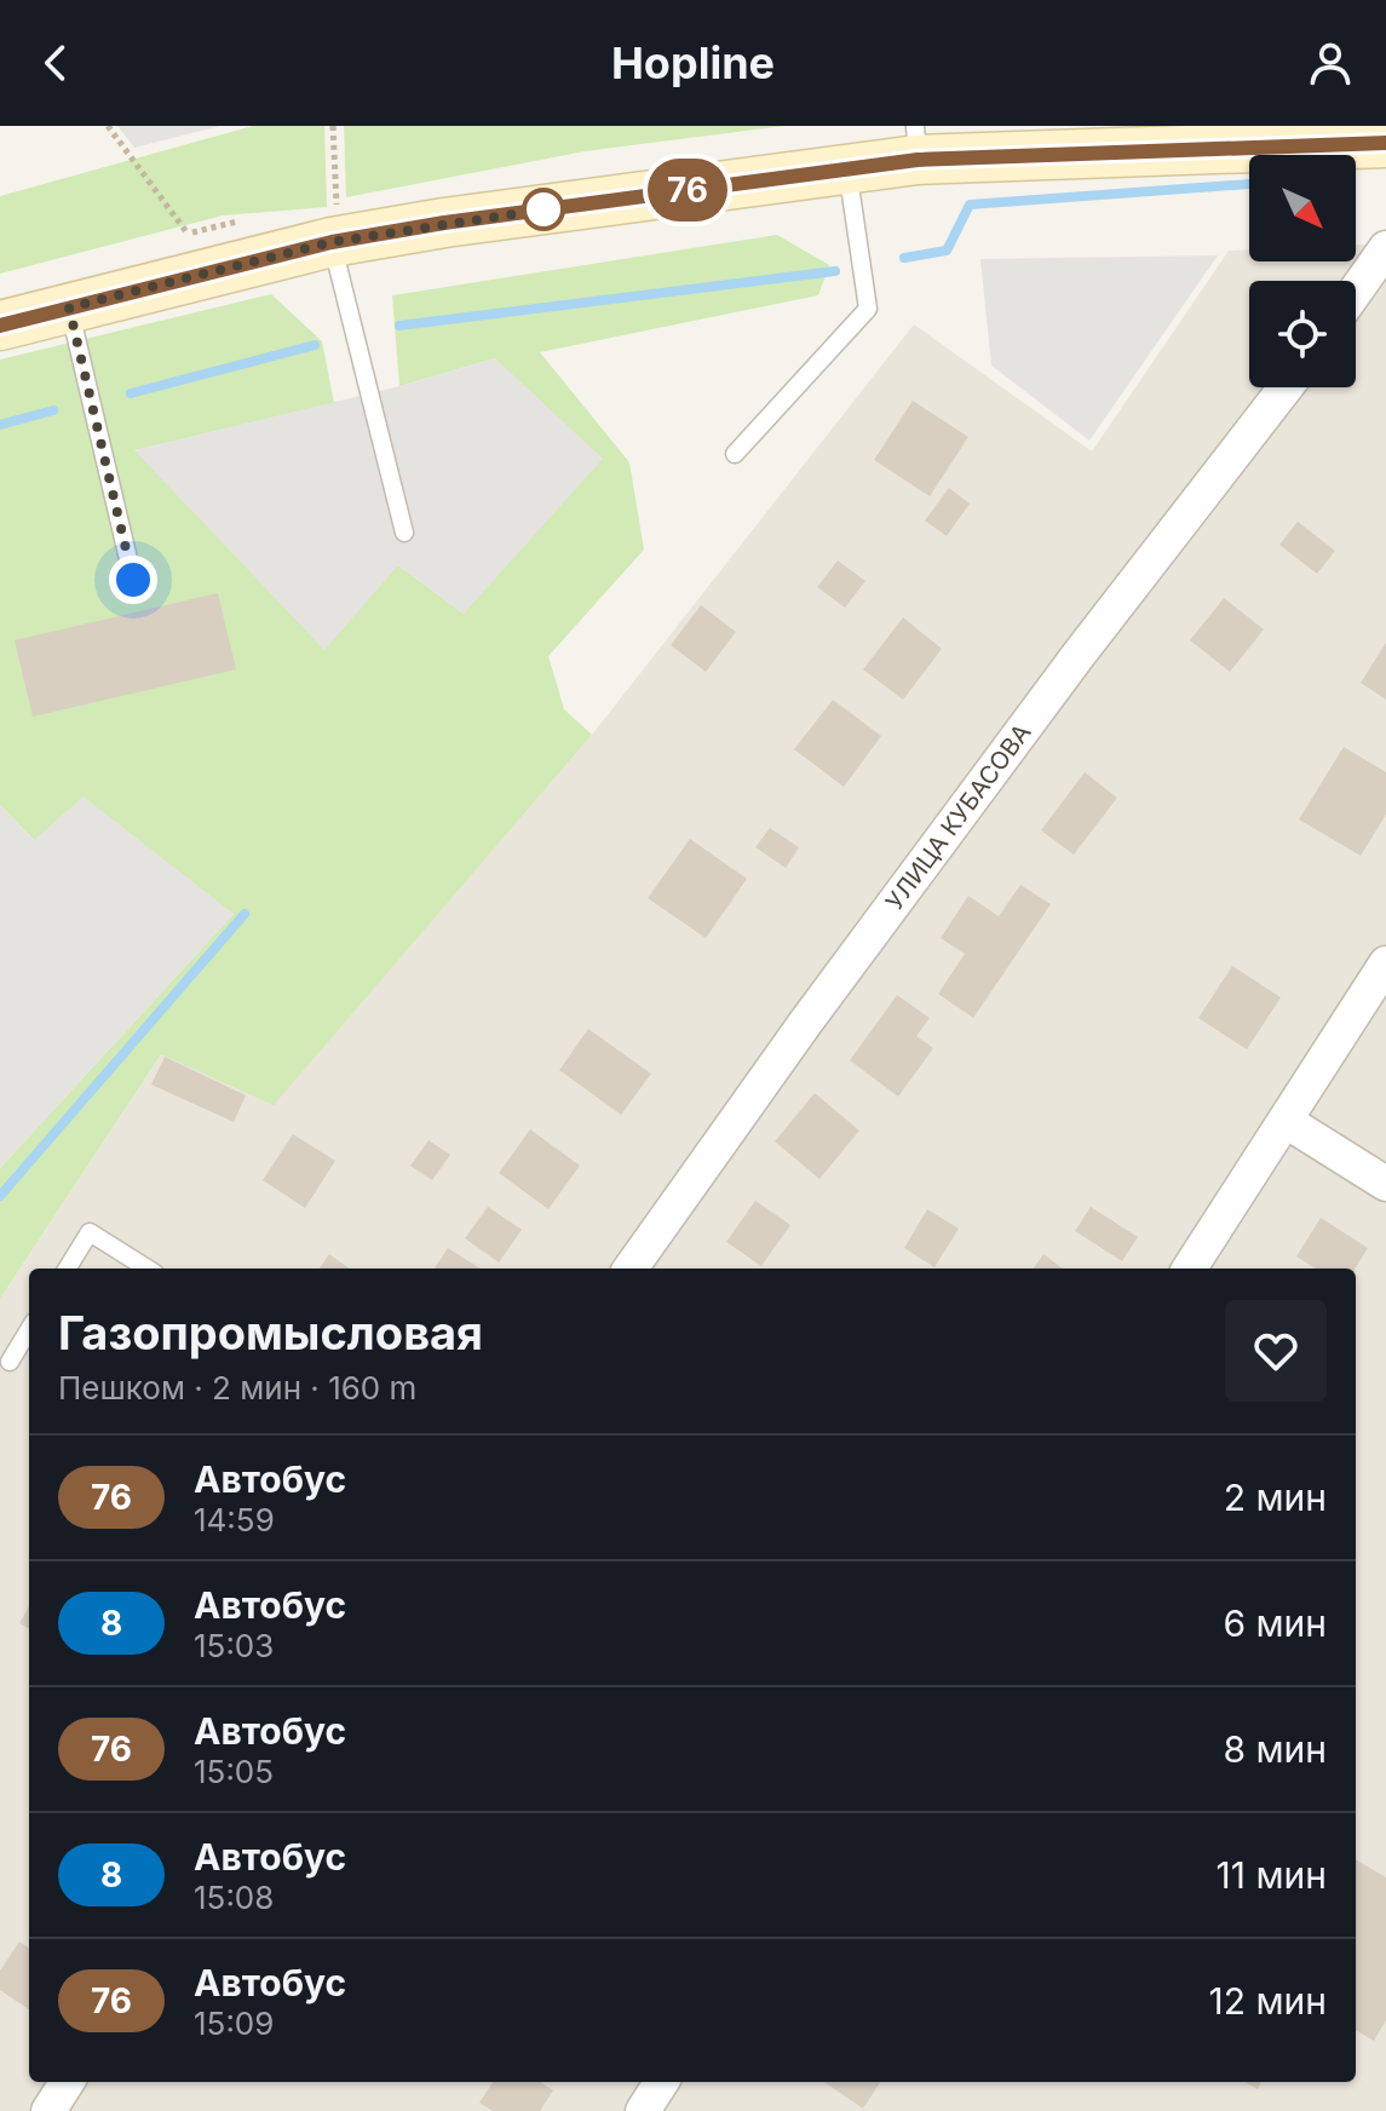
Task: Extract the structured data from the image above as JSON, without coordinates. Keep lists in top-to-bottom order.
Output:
{
  "streets": {
    "street": ["УЛИЦА КУБАСОВА"]
  },
  "lines": ["bus line 76"],
  "north": "bottom right",
  "page": {
    "header": "Hopline",
    "on_map": "76",
    "heading": ["Газопромысловая", "Пешком · 2 мин · 160 m"],
    "list": [
      {
        "mark": "76",
        "name": "Автобус",
        "note": "14:59",
        "value": "2 мин"
      },
      {
        "mark": "8",
        "name": "Автобус",
        "note": "15:03",
        "value": "6 мин"
      },
      {
        "mark": "76",
        "name": "Автобус",
        "note": "15:05",
        "value": "8 мин"
      },
      {
        "mark": "8",
        "name": "Автобус",
        "note": "15:08",
        "value": "11 мин"
      },
      {
        "mark": "76",
        "name": "Автобус",
        "note": "15:09",
        "value": "12 мин"
      }
    ]
  }
}
